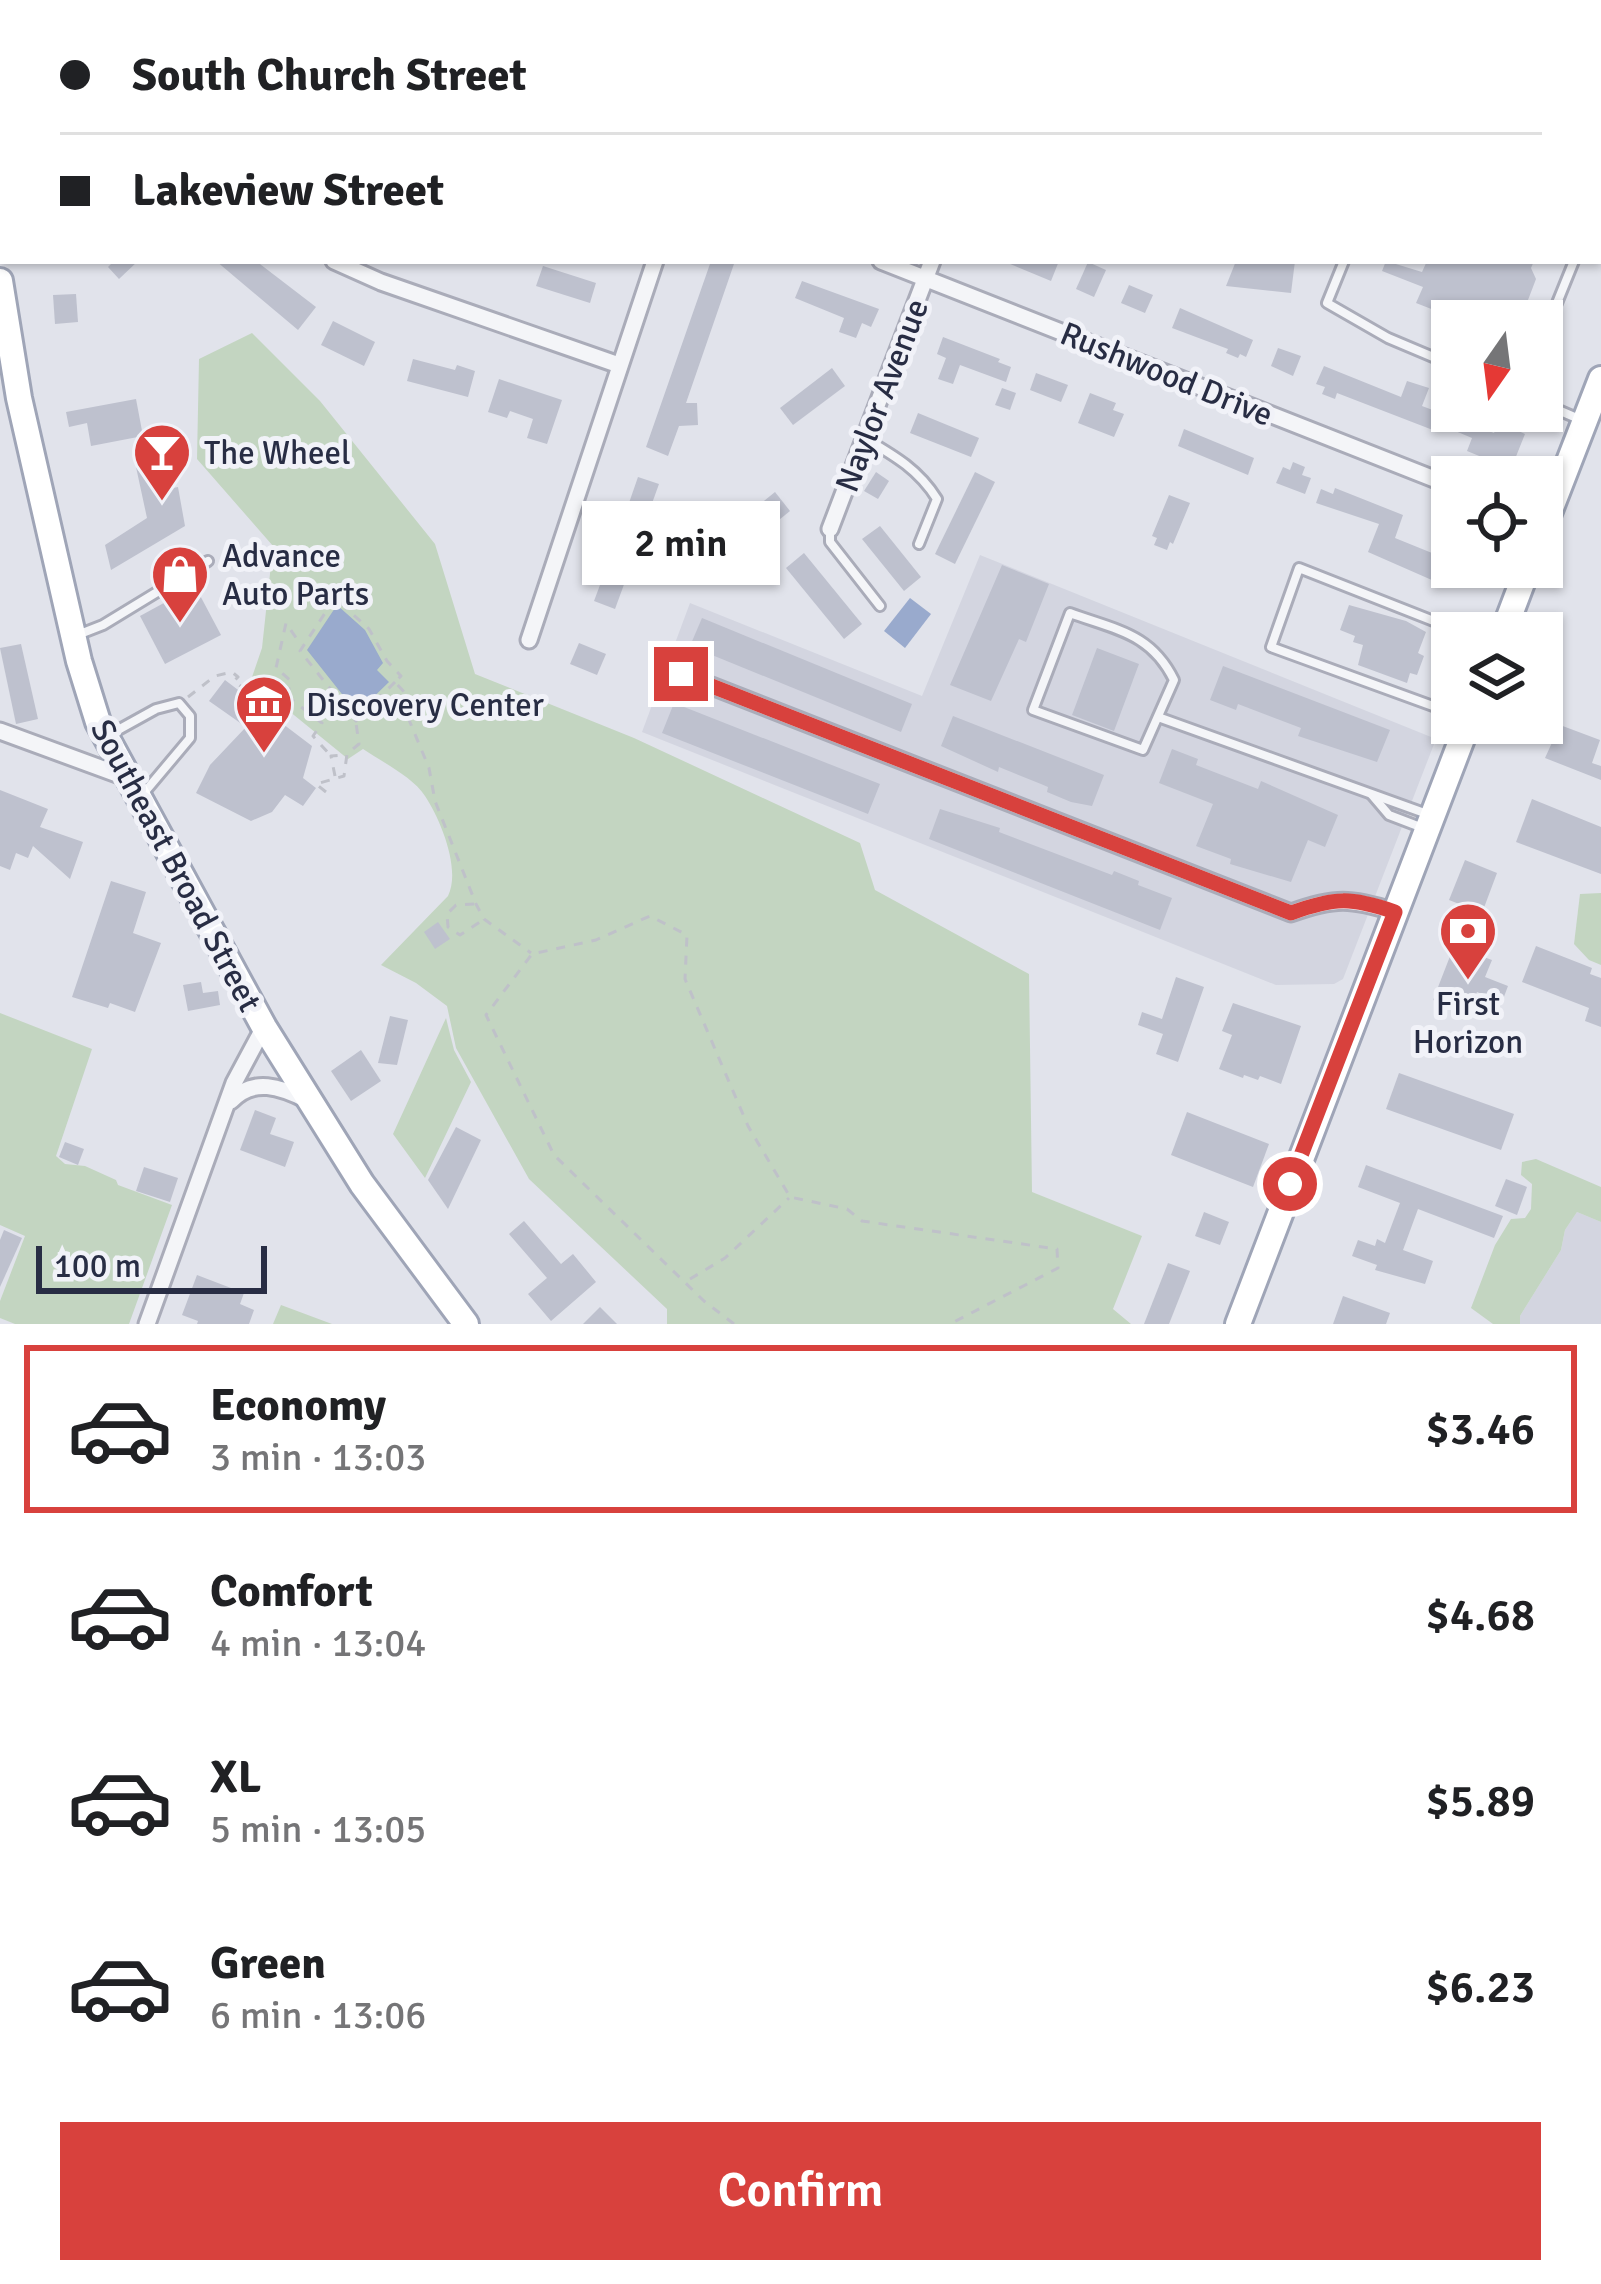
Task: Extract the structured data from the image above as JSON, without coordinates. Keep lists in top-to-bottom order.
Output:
{
  "streets": {
    "main road": ["Southeast Broad Street"],
    "street": ["Rushwood Drive", "Naylor Avenue"]
  },
  "crossings": [
    ["Rushwood Drive", "Naylor Avenue"]
  ],
  "places": {
    "bar": ["The Wheel"],
    "shop": ["Advance Auto Parts"],
    "museum": ["Discovery Center"],
    "bank": ["First Horizon"]
  },
  "scale_bar": "100 m",
  "north": "bottom",
  "page": {
    "banner": ["South Church Street", "Lakeview Street"],
    "bubble": "2 min",
    "scale": "100 m",
    "list": [
      {
        "name": "Economy",
        "note": "3 min · 13:03",
        "value": "$3.46"
      },
      {
        "name": "Comfort",
        "note": "4 min · 13:04",
        "value": "$4.68"
      },
      {
        "name": "XL",
        "note": "5 min · 13:05",
        "value": "$5.89"
      },
      {
        "name": "Green",
        "note": "6 min · 13:06",
        "value": "$6.23"
      }
    ],
    "buttons": "Confirm"
  }
}
